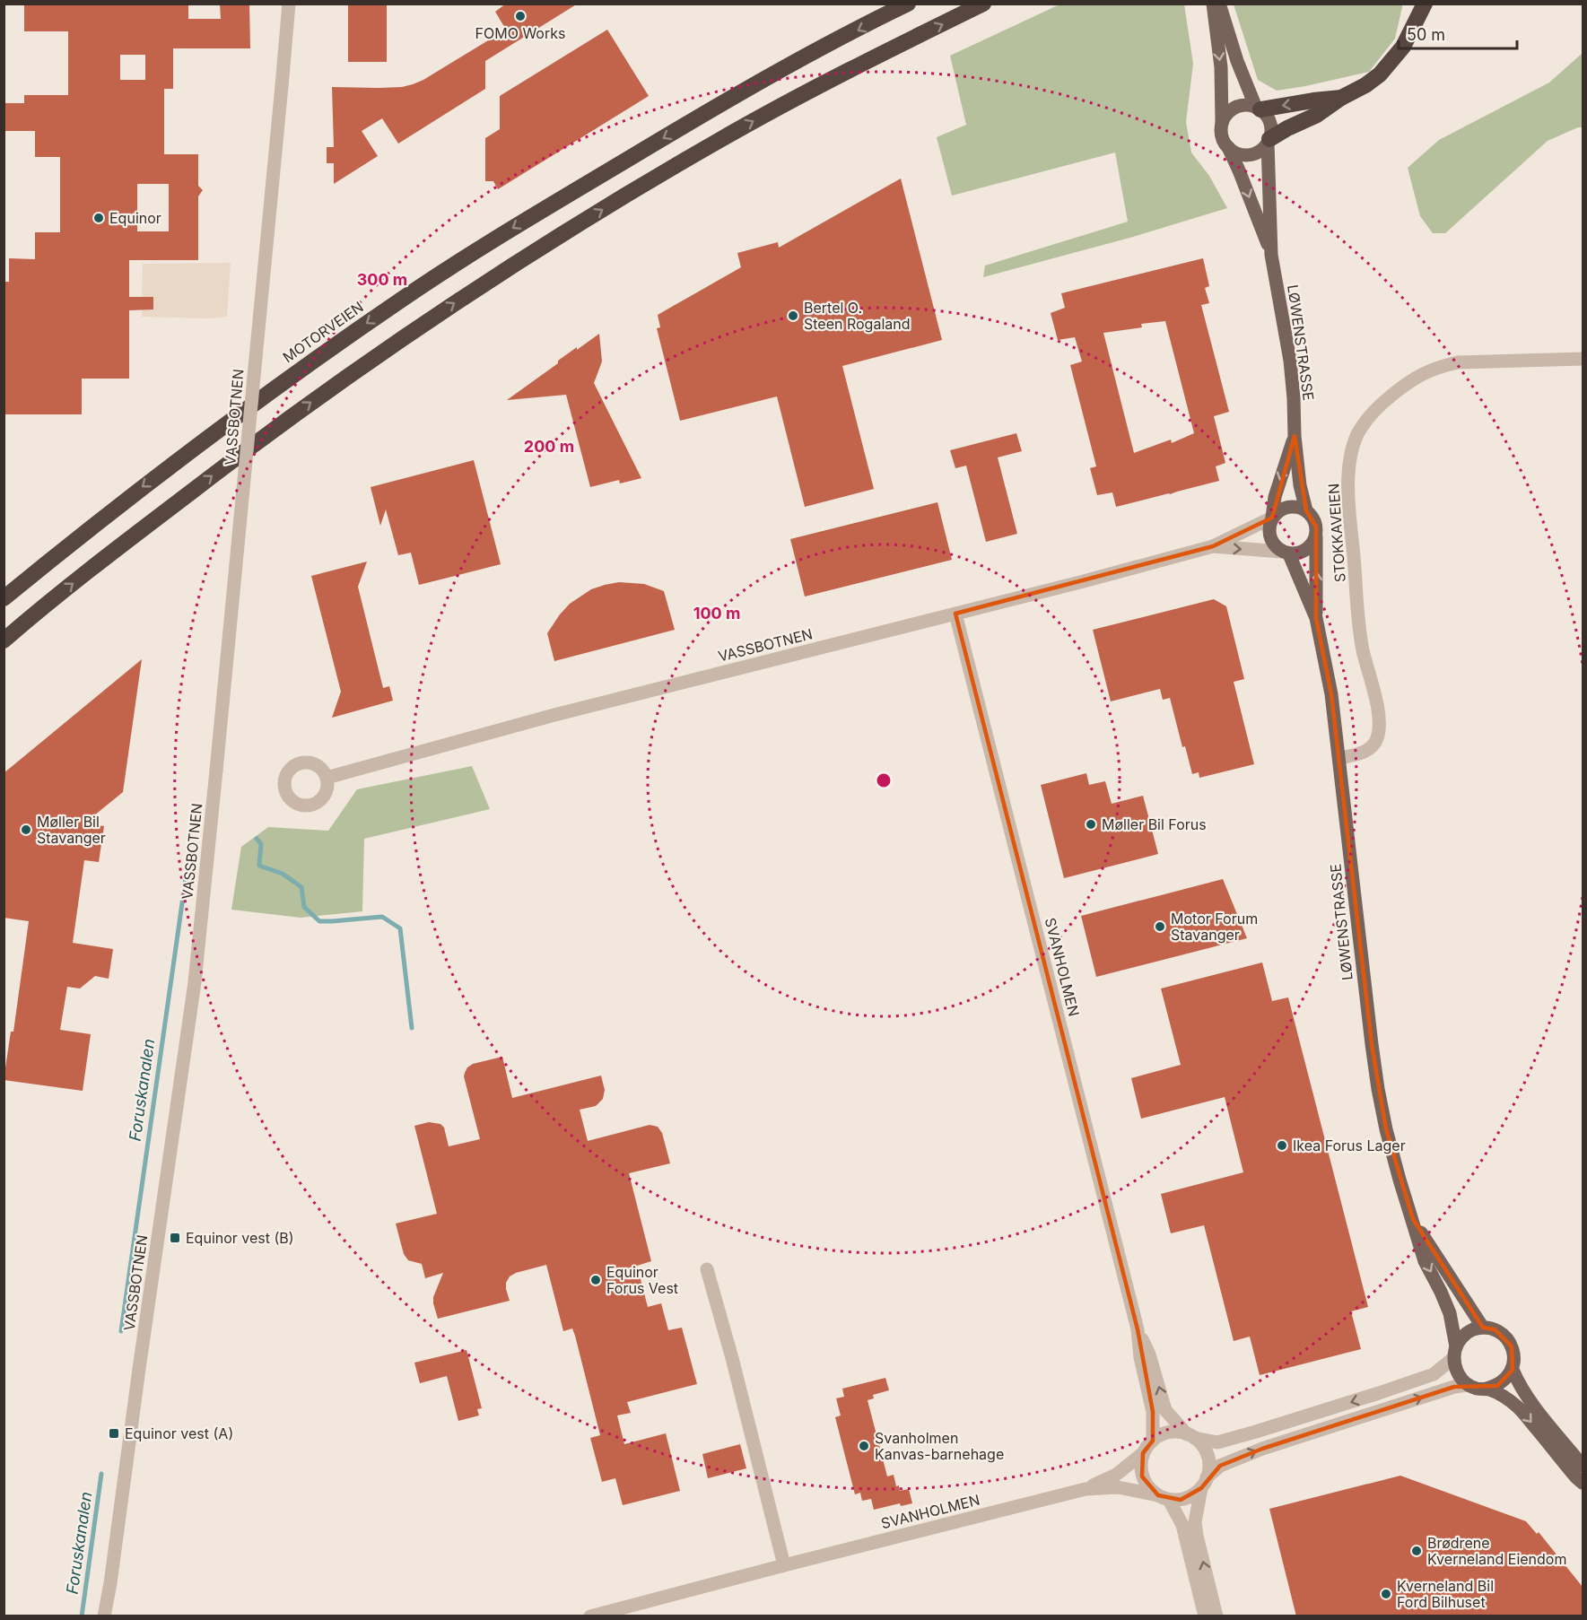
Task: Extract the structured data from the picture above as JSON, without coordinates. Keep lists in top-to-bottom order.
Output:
{
  "streets": {
    "highway": ["MOTORVEIEN"],
    "main road": ["LØWENSTRASSE"],
    "street": ["VASSBOTNEN", "STOKKAVEIEN", "SVANHOLMEN"]
  },
  "crossings": [
    ["LØWENSTRASSE", "VASSBOTNEN"],
    ["LØWENSTRASSE", "STOKKAVEIEN"],
    ["VASSBOTNEN", "SVANHOLMEN"]
  ],
  "water": ["Foruskanalen"],
  "places": {
    "other": [
      "FOMO Works",
      "Equinor",
      "Bertel O. Steen Rogaland",
      "Møller Bil Forus",
      "Møller Bil Stavanger",
      "Motor Forum Stavanger",
      "Ikea Forus Lager",
      "Equinor Forus Vest",
      "Svanholmen Kanvas-barnehage",
      "Brødrene Kverneland Eiendom",
      "Kverneland Bil Ford Bilhuset"
    ],
    "transit": ["Equinor vest (B)", "Equinor vest (A)"]
  },
  "scale_bar": "50 m",
  "rings": ["300 m", "200 m", "100 m"]
}
